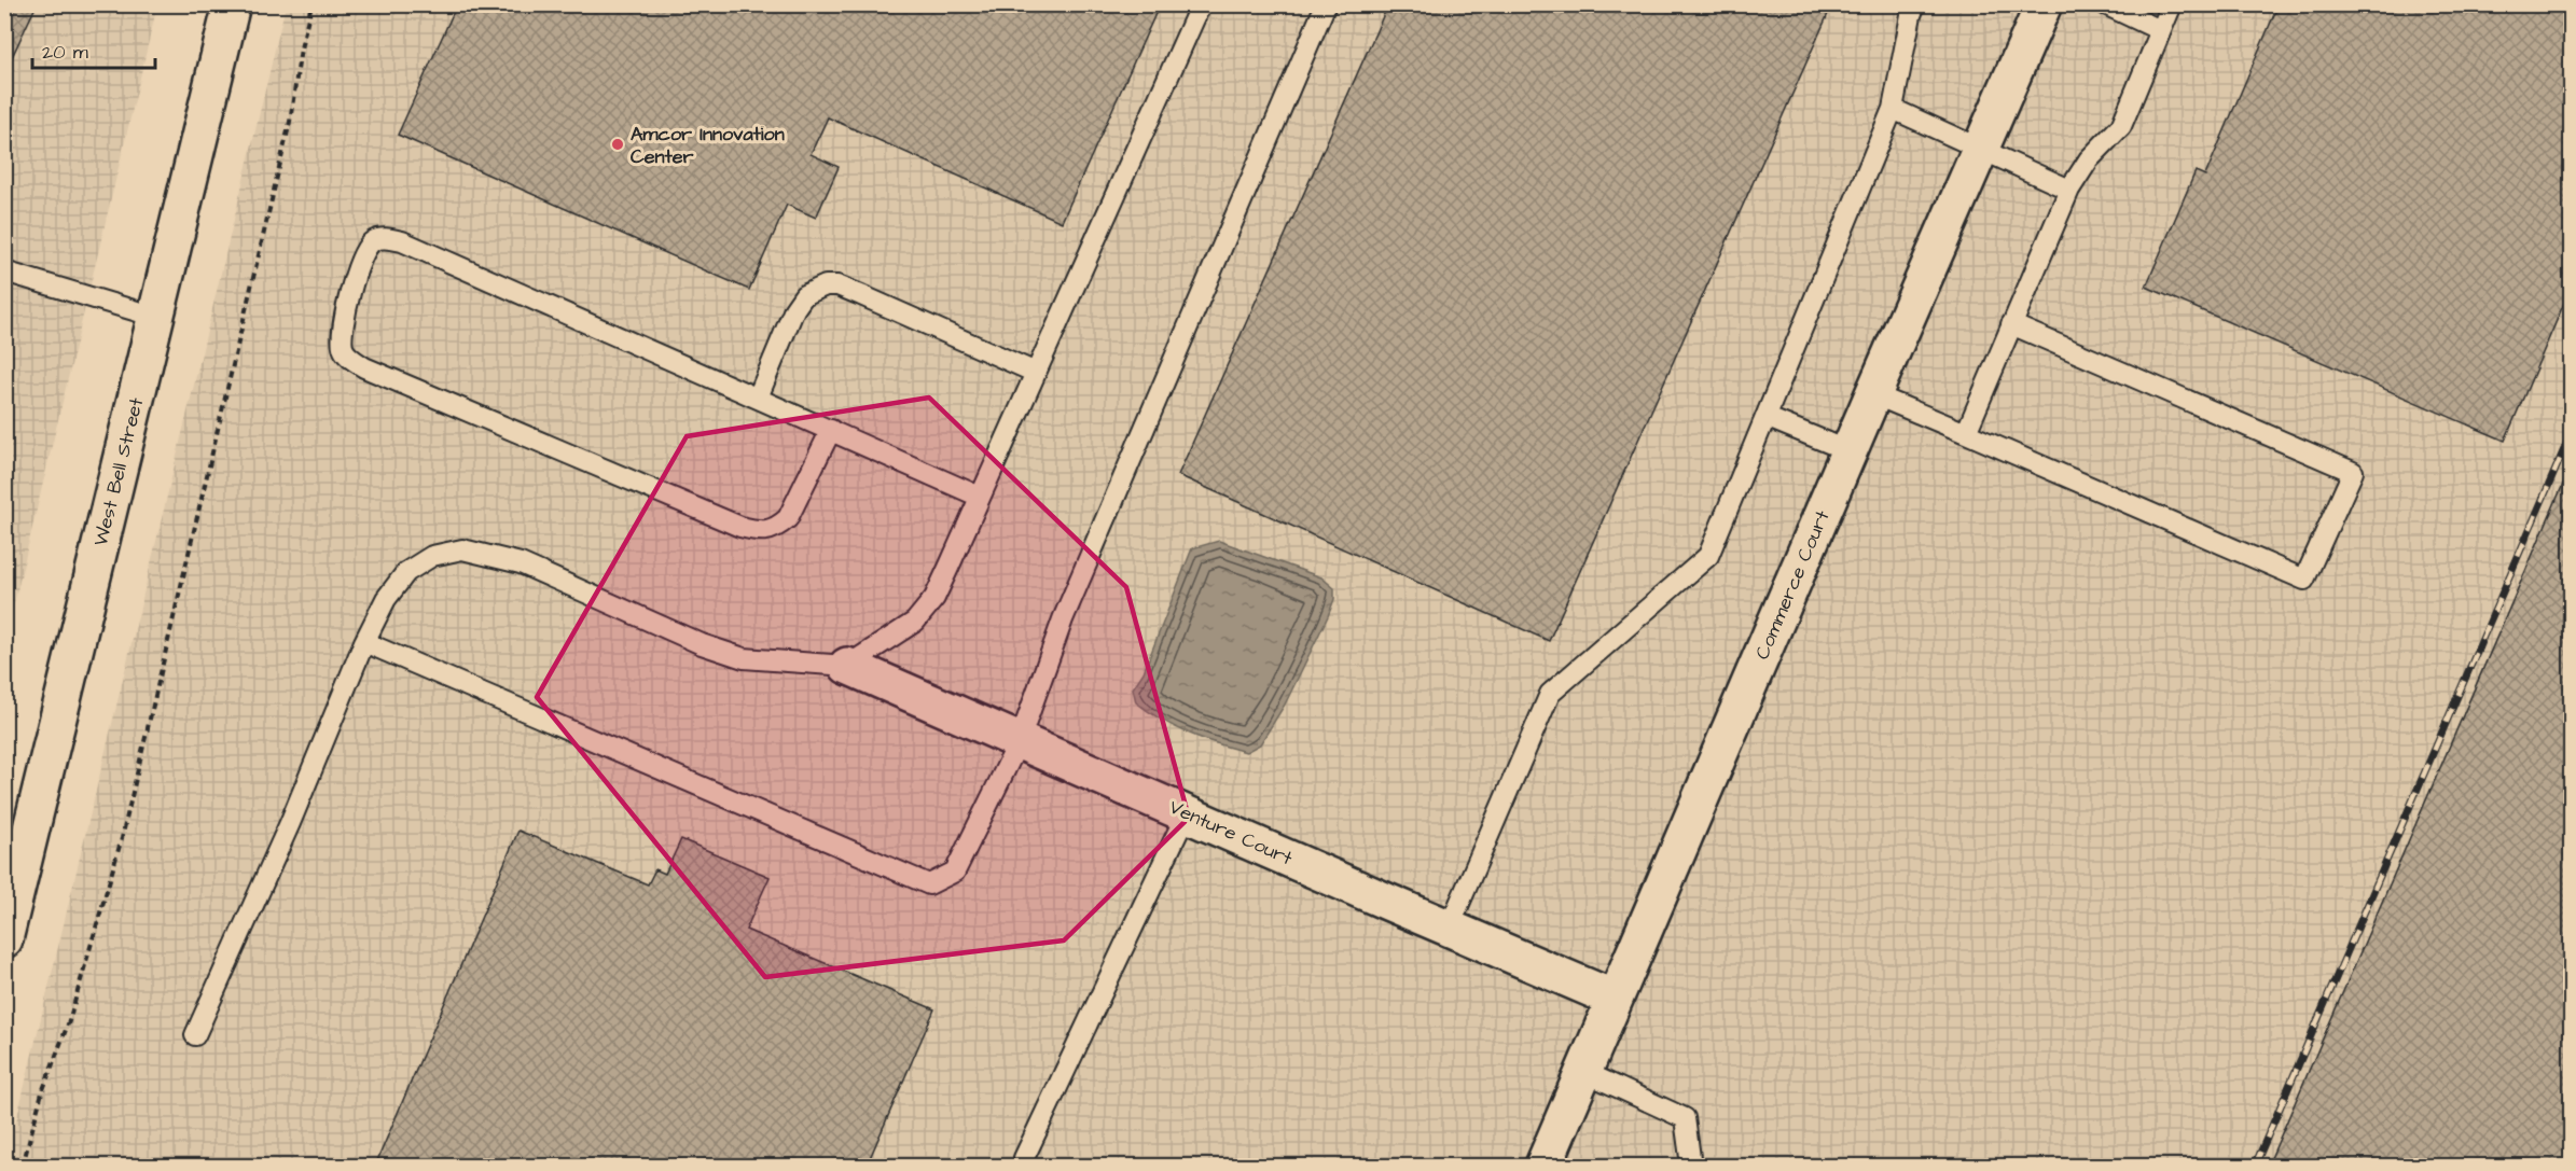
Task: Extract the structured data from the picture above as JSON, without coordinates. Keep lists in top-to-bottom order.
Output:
{
  "streets": {
    "street": ["West Bell Street", "Commerce Court", "Venture Court"]
  },
  "crossings": [
    ["Commerce Court", "Venture Court"]
  ],
  "places": ["Amcor Innovation Center"],
  "scale_bar": "20 m"
}
